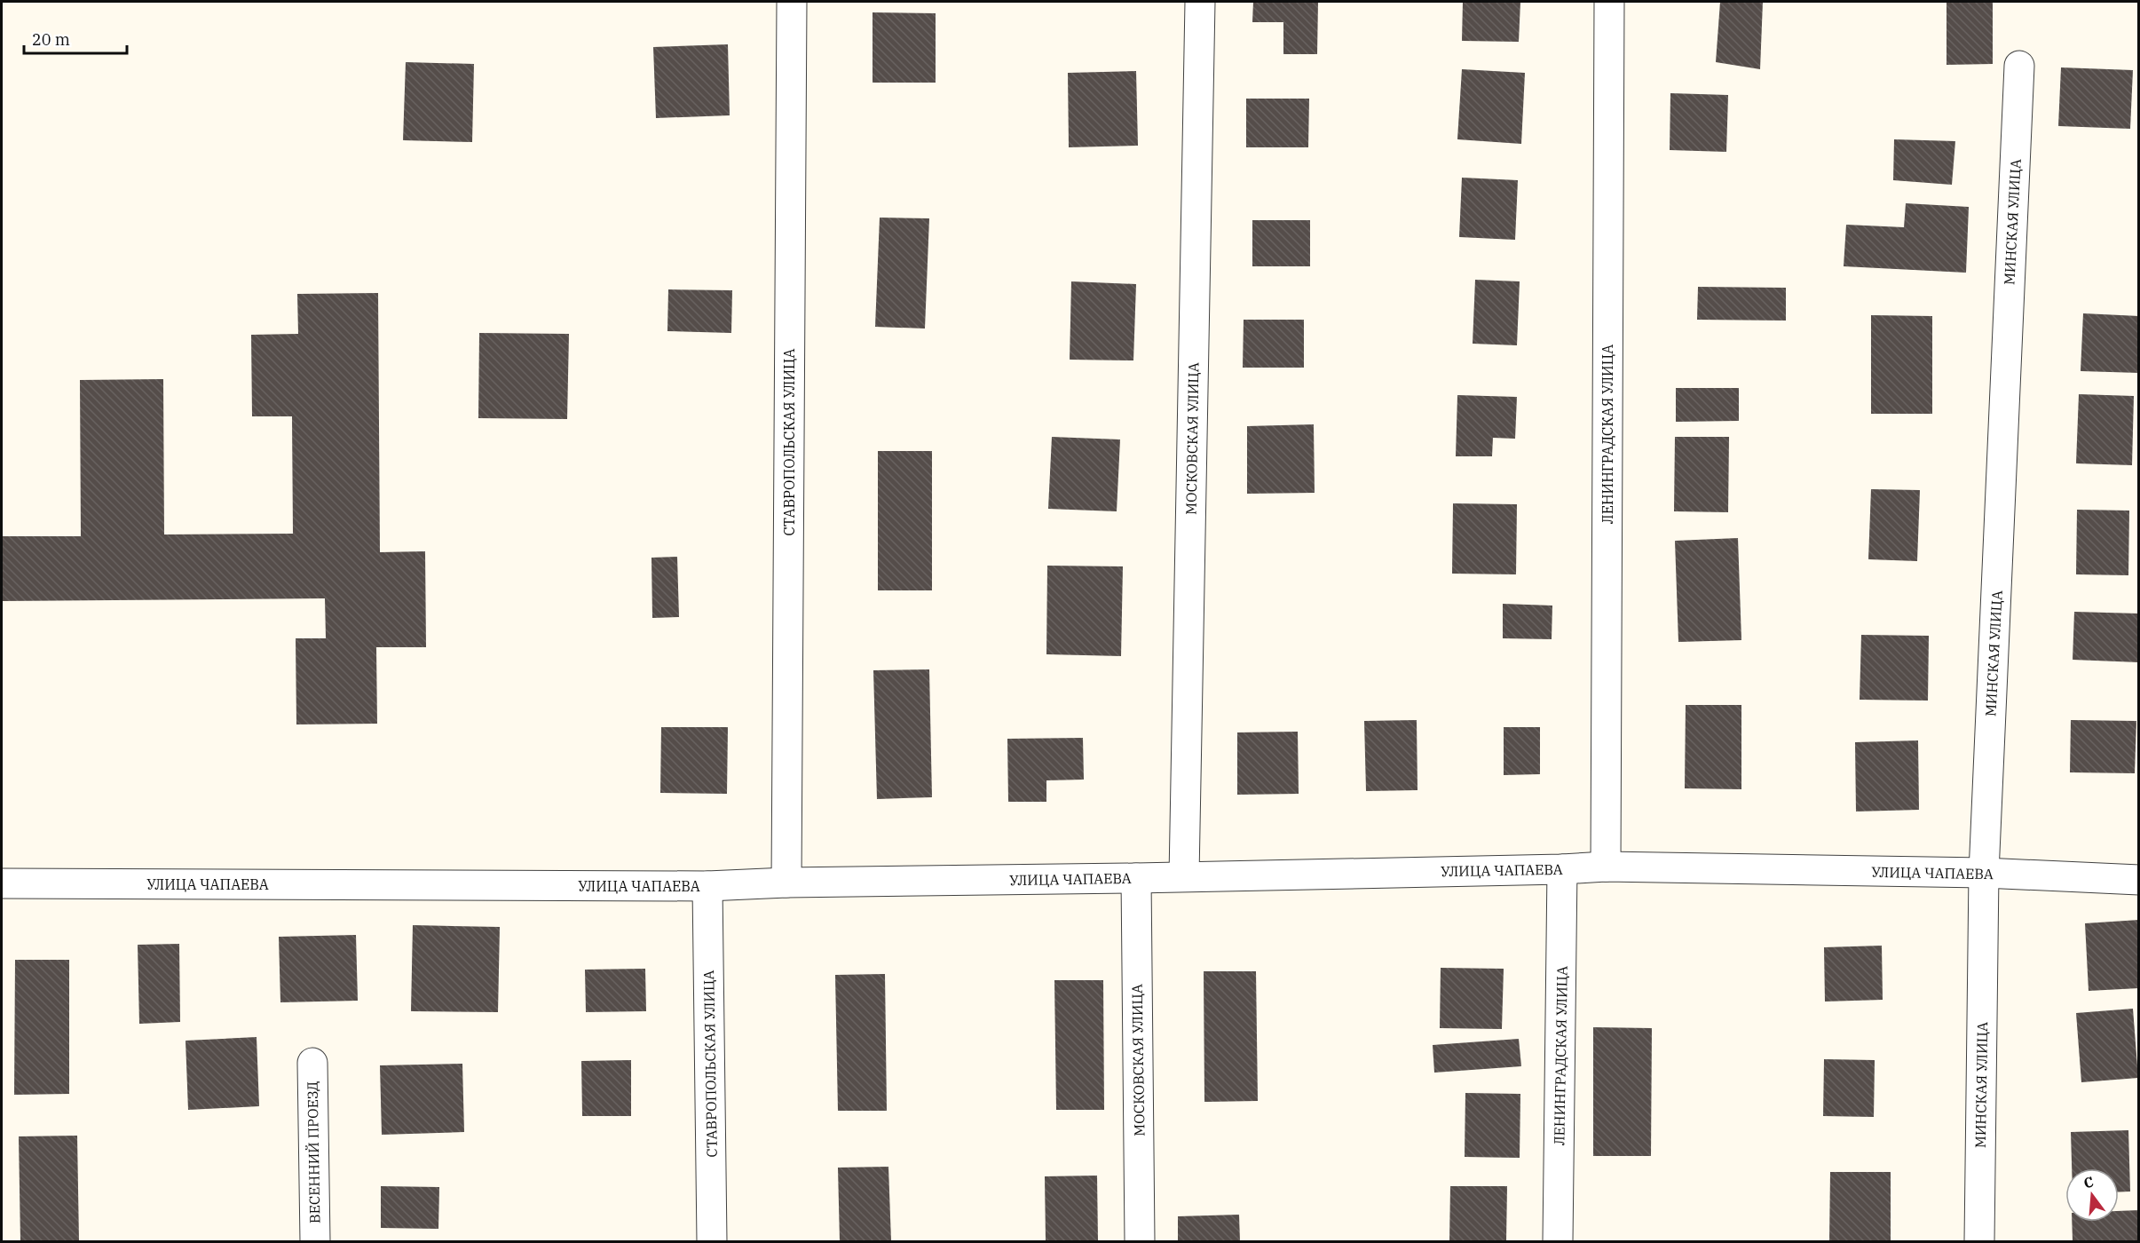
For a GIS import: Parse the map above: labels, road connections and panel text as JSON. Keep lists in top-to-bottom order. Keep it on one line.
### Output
{"streets":{"street":["МИНСКАЯ УЛИЦА","ЛЕНИНГРАДСКАЯ УЛИЦА","МОСКОВСКАЯ УЛИЦА","СТАВРОПОЛЬСКАЯ УЛИЦА","УЛИЦА ЧАПАЕВА","ВЕСЕННИЙ ПРОЕЗД"]},"crossings":[["МИНСКАЯ УЛИЦА","УЛИЦА ЧАПАЕВА"],["ЛЕНИНГРАДСКАЯ УЛИЦА","УЛИЦА ЧАПАЕВА"],["МОСКОВСКАЯ УЛИЦА","УЛИЦА ЧАПАЕВА"],["СТАВРОПОЛЬСКАЯ УЛИЦА","УЛИЦА ЧАПАЕВА"]],"scale_bar":"20 m","north":"top"}
